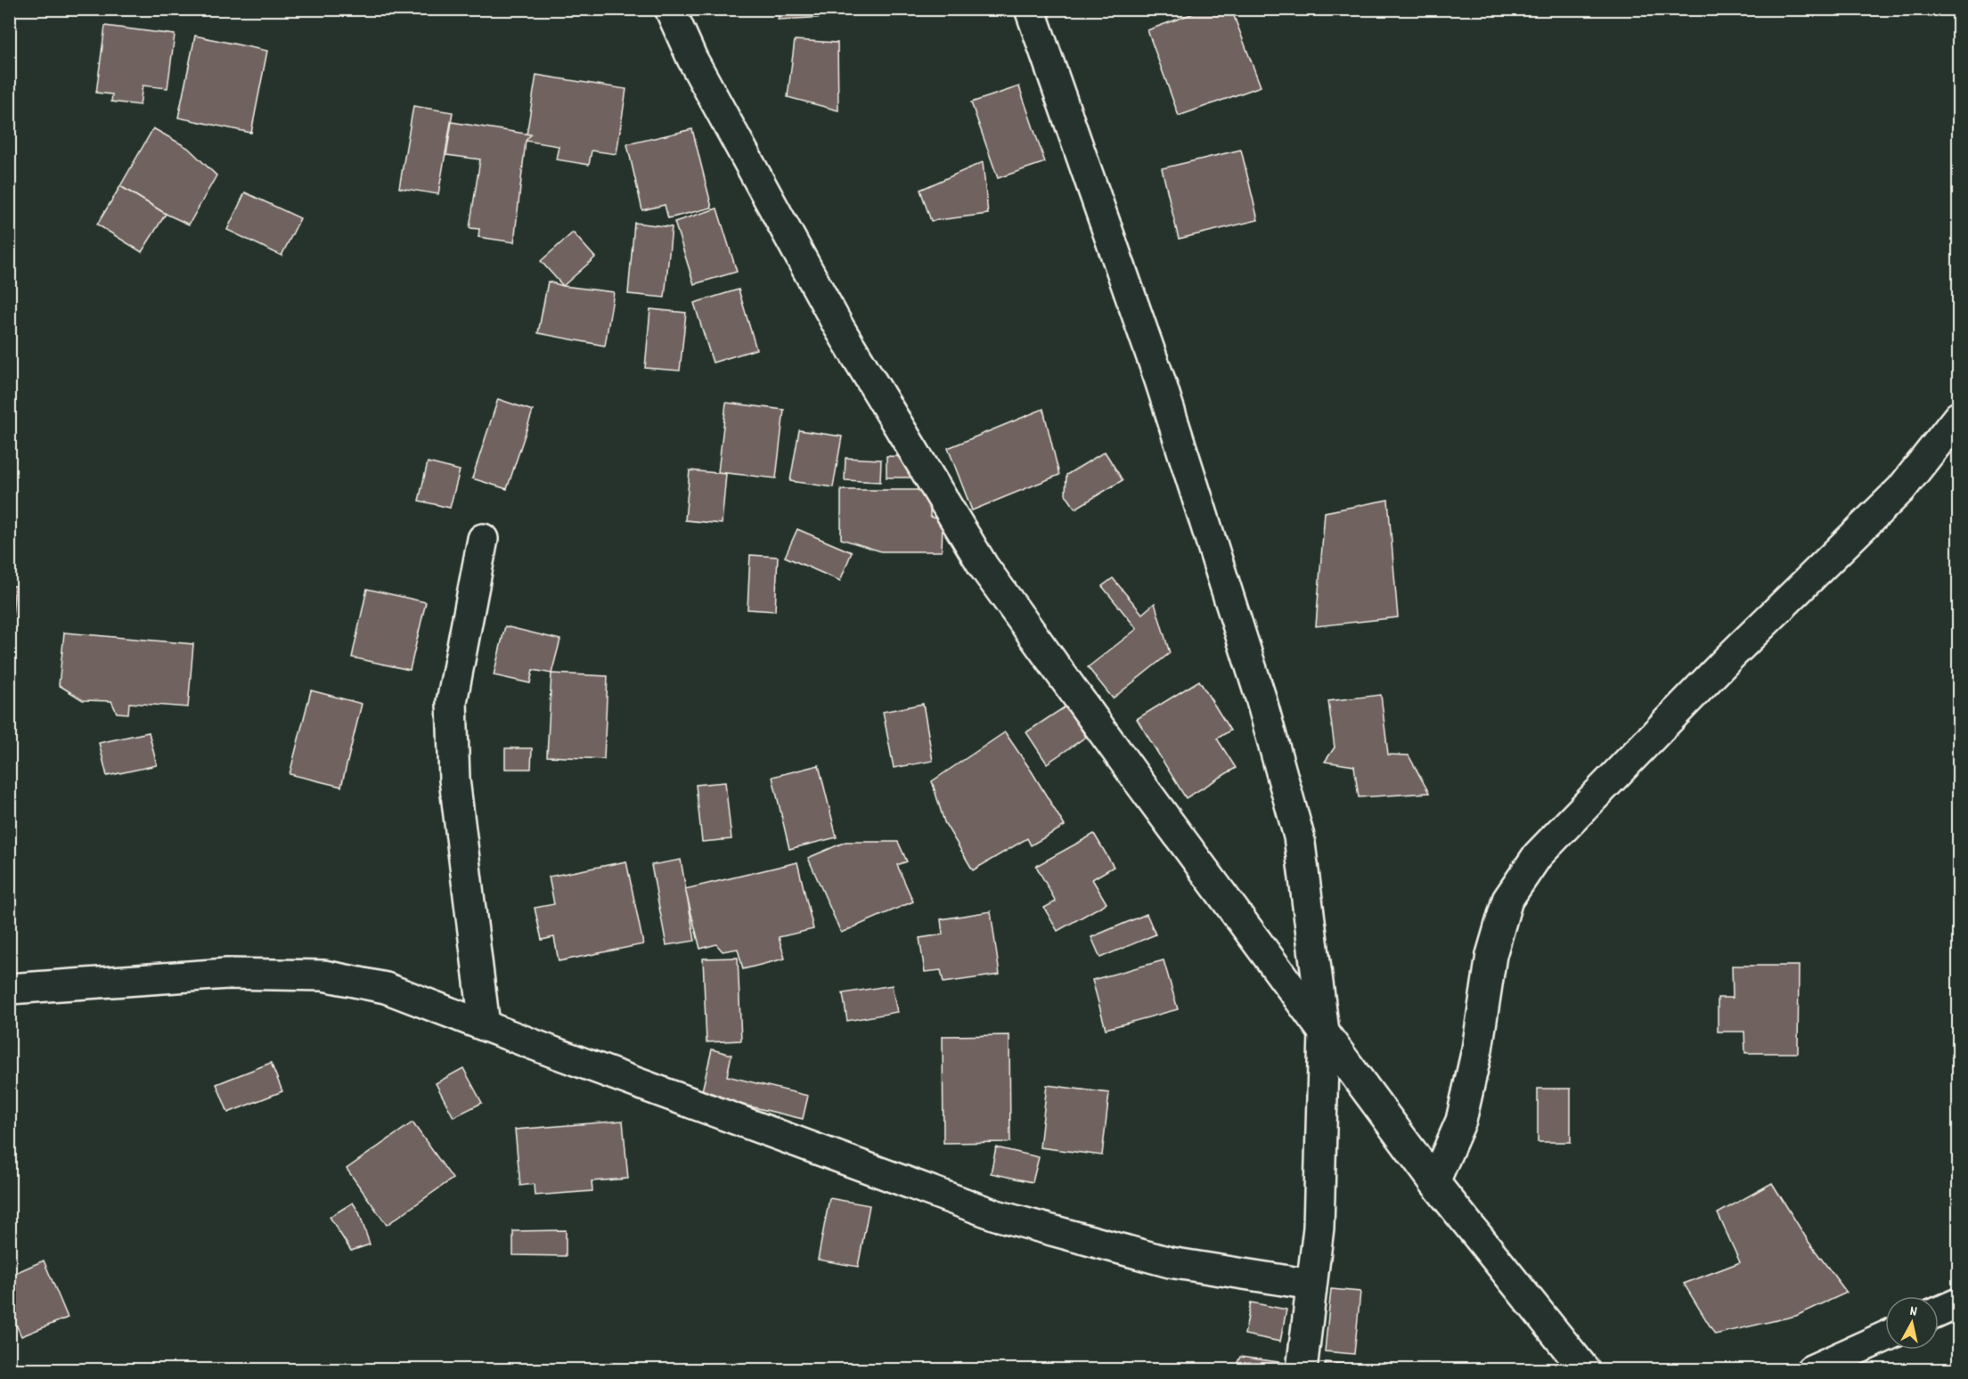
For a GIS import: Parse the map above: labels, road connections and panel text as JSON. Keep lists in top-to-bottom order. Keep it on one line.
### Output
{"north":"top"}
